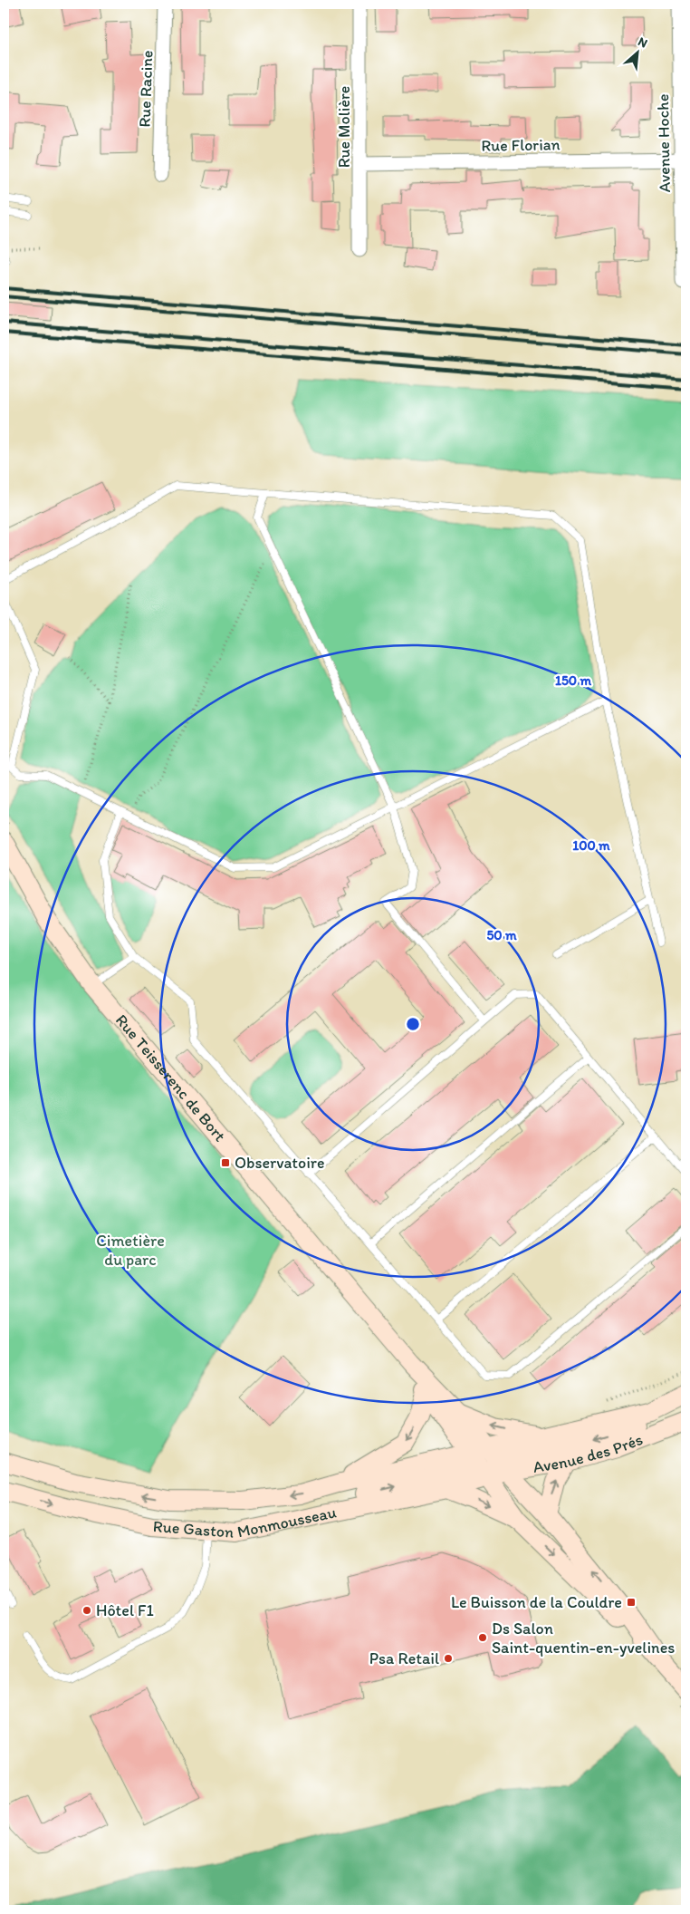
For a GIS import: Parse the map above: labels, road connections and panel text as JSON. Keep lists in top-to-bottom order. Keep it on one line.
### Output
{"streets":{"main road":["Rue Teisserenc de Bort","Avenue des Prés","Rue Gaston Monmousseau"],"street":["Rue Racine","Rue Molière","Avenue Hoche","Rue Florian"]},"crossings":[["Rue Molière","Rue Florian"],["Avenue Hoche","Rue Florian"],["Rue Teisserenc de Bort","Avenue des Prés"],["Rue Teisserenc de Bort","Rue Gaston Monmousseau"],["Avenue des Prés","Rue Gaston Monmousseau"]],"parks":["Cimetière du parc"],"places":{"transit":["Observatoire","Le Buisson de la Couldre"],"other":["Hôtel F1","Ds Salon Saint-quentin-en-yvelines","Psa Retail"]},"north":"top right","rings":["150 m","100 m","50 m"]}
